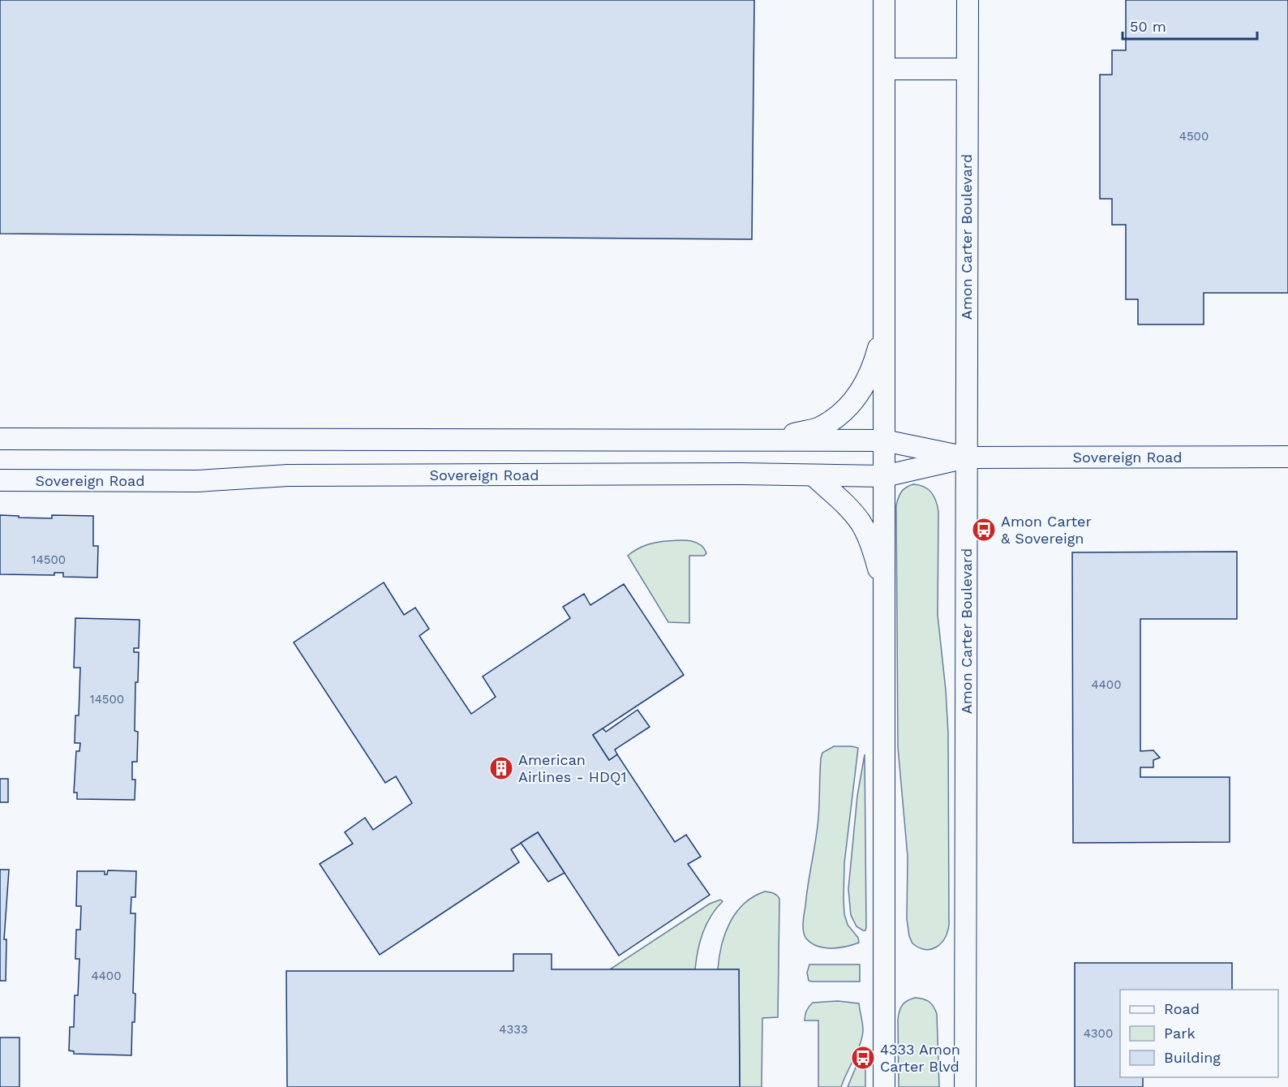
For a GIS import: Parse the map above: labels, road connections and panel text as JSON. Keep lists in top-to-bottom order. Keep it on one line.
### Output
{"streets":{"street":["Amon Carter Boulevard","Sovereign Road"]},"crossings":[["Amon Carter Boulevard","Sovereign Road"]],"places":{"bus stop":["Amon Carter & Sovereign","4333 Amon Carter Blvd"],"building":["American Airlines - HDQ1"]},"house_numbers":["4500","14500","4400","14500","4400","4333","4300"],"legend":["Road","Park","Building"],"scale_bar":"50 m"}
